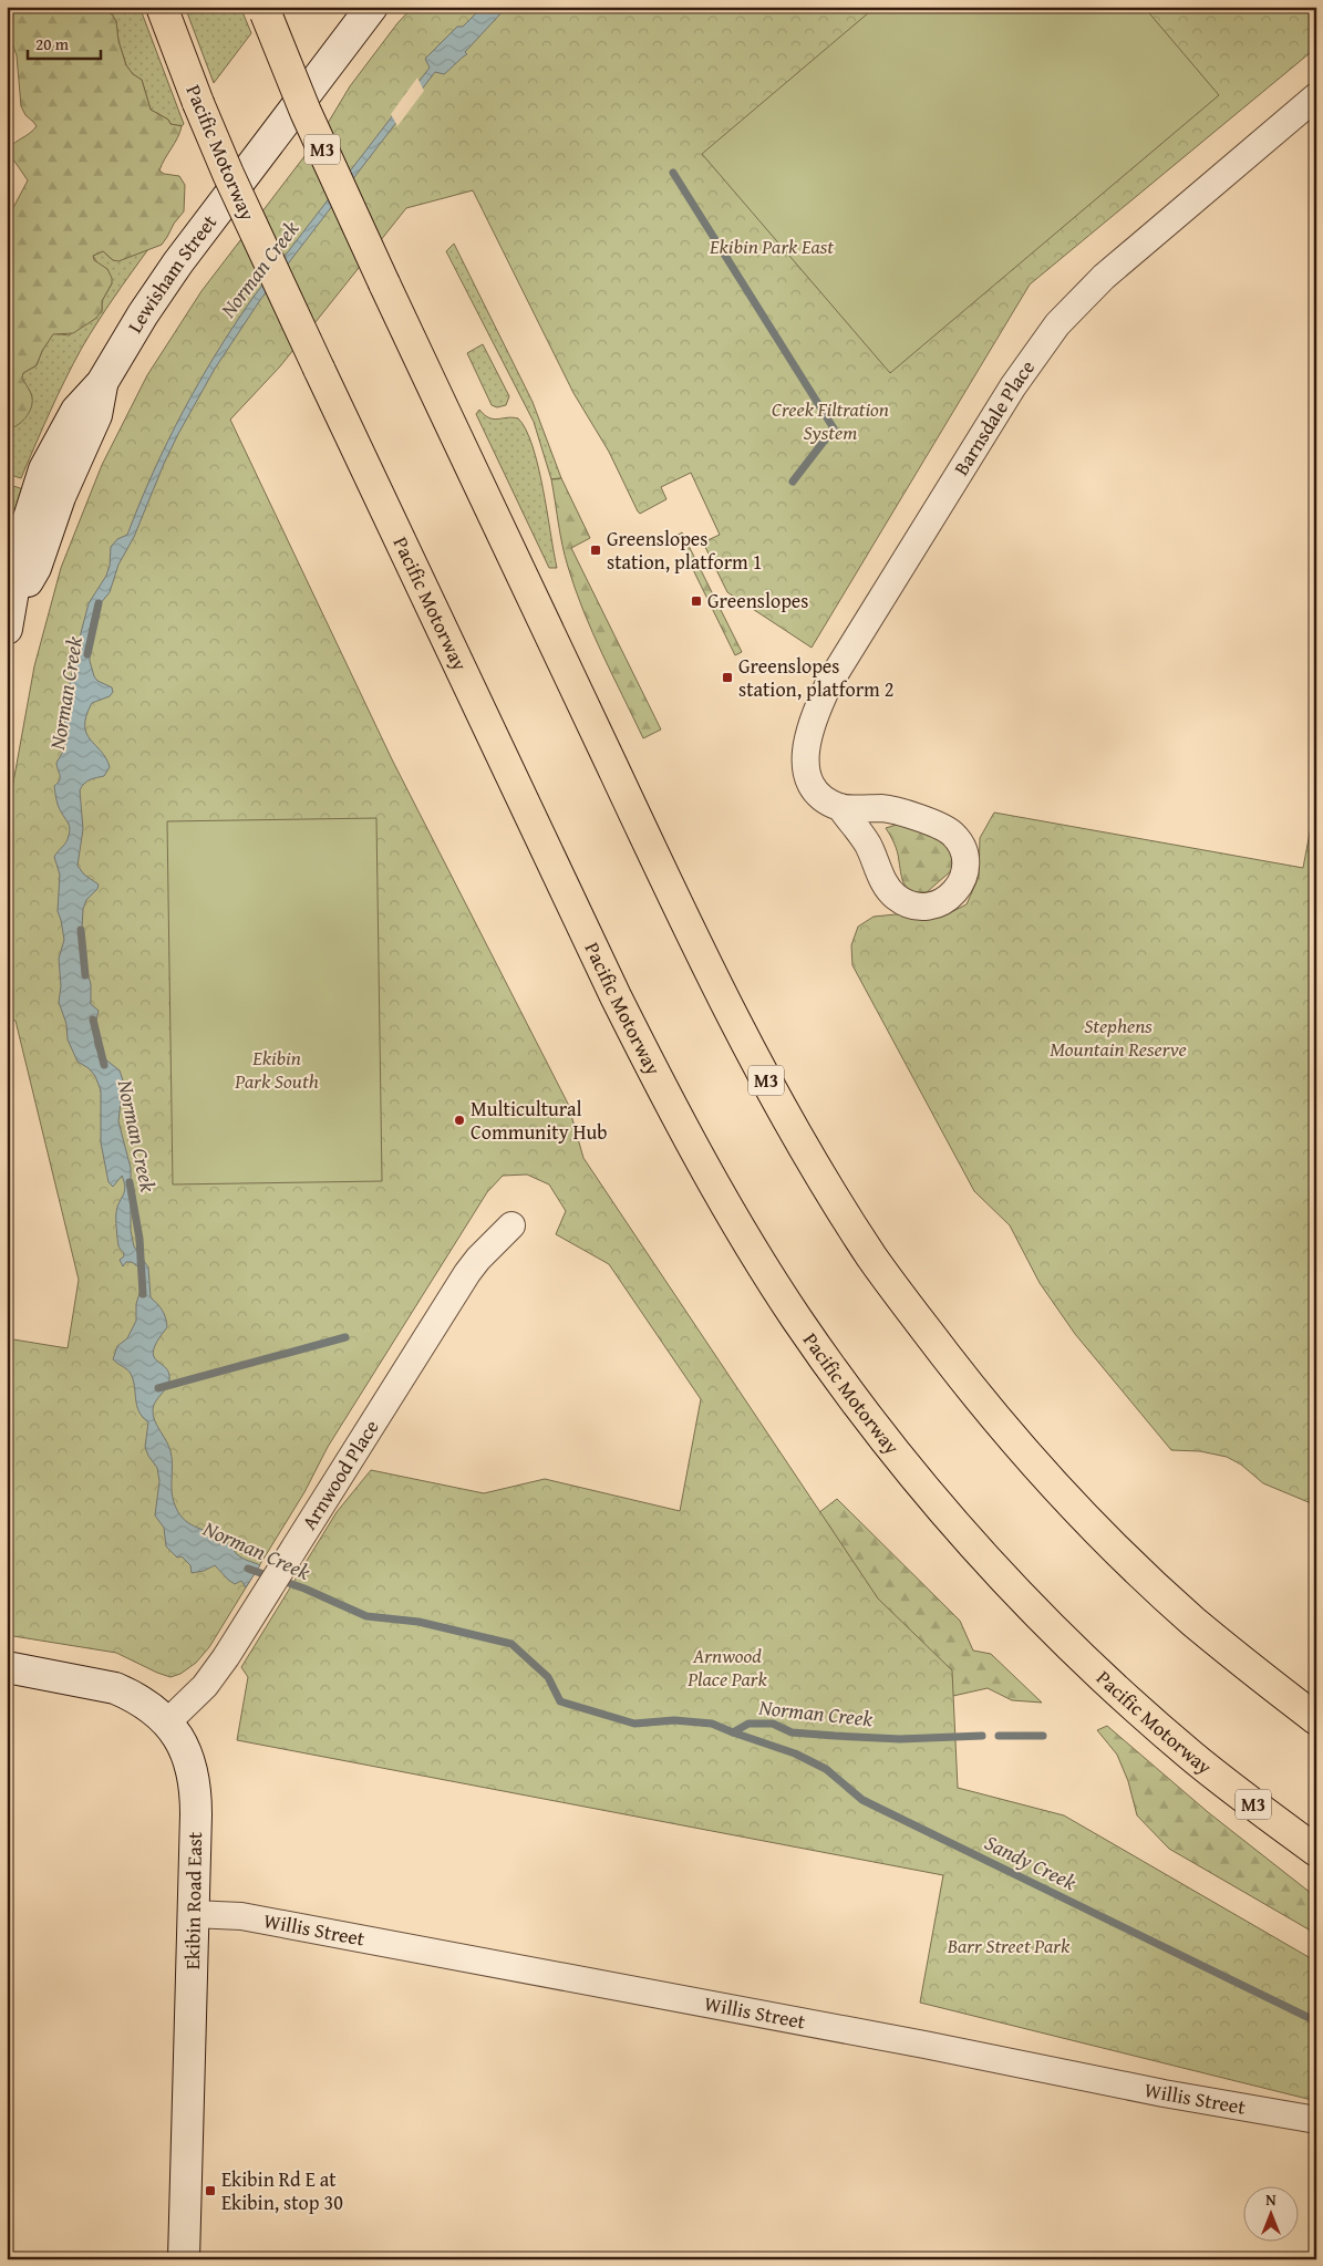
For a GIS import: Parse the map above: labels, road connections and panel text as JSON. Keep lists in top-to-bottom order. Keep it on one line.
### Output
{"streets":{"highway":["M3","Pacific Motorway"],"main road":["Lewisham Street","Ekibin Road East"],"street":["Barnsdale Place","Arnwood Place","Willis Street"]},"crossings":[["Arnwood Place","Ekibin Road East"],["Ekibin Road East","Willis Street"]],"water":["Norman Creek","Sandy Creek"],"parks":["Ekibin Park East","Creek Filtration System","Stephens Mountain Reserve","Ekibin Park South","Arnwood Place Park","Barr Street Park"],"places":{"transit":["Greenslopes station, platform 1","Greenslopes","Greenslopes station, platform 2","Ekibin Rd E at Ekibin, stop 30"],"other":["Multicultural Community Hub"]},"scale_bar":"20 m","north":"top"}
